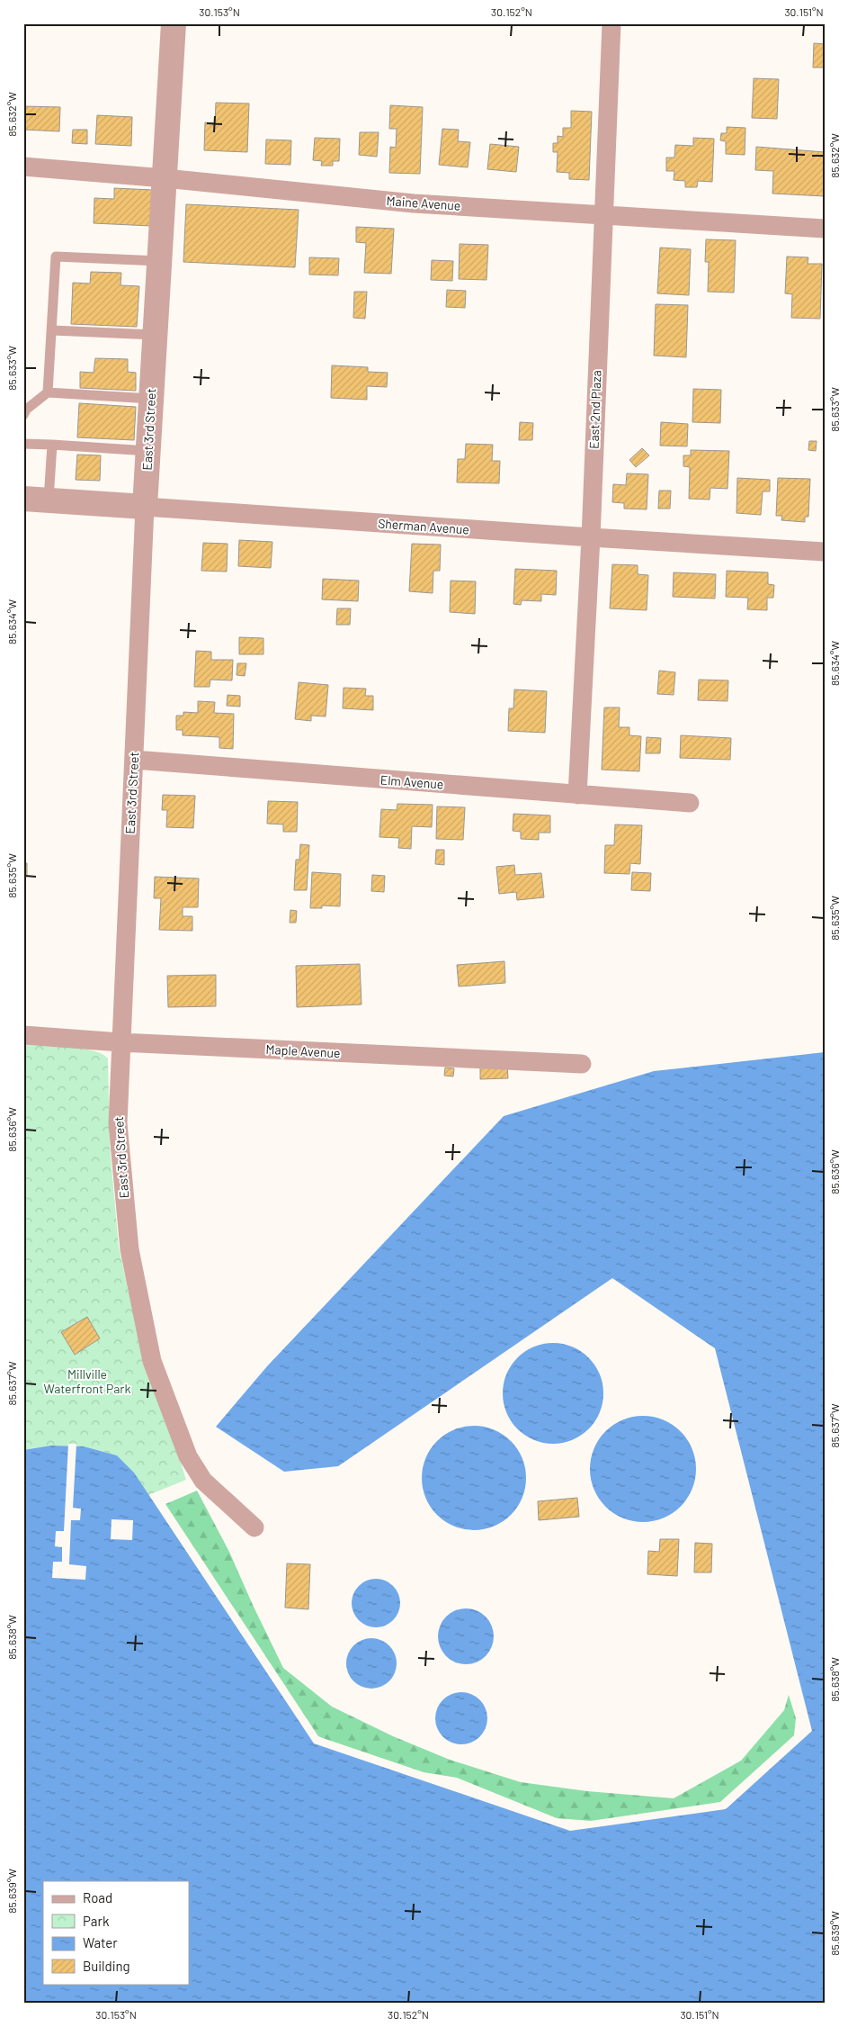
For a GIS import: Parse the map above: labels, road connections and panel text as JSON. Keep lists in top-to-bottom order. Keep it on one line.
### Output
{"streets":{"street":["Maine Avenue","East 2nd Plaza","East 3rd Street","Sherman Avenue","Elm Avenue","Maple Avenue"]},"crossings":[["Maine Avenue","East 2nd Plaza"],["Maine Avenue","East 3rd Street"],["East 2nd Plaza","Sherman Avenue"],["East 2nd Plaza","Elm Avenue"],["East 3rd Street","Sherman Avenue"],["East 3rd Street","Elm Avenue"],["East 3rd Street","Maple Avenue"]],"parks":["Millville Waterfront Park"],"legend":["Road","Park","Water","Building"],"coordinates":["30.153°N","30.152°N","30.151°N","85.632°W","85.633°W","85.634°W","85.635°W","85.636°W","85.637°W","85.638°W","85.639°W"]}
